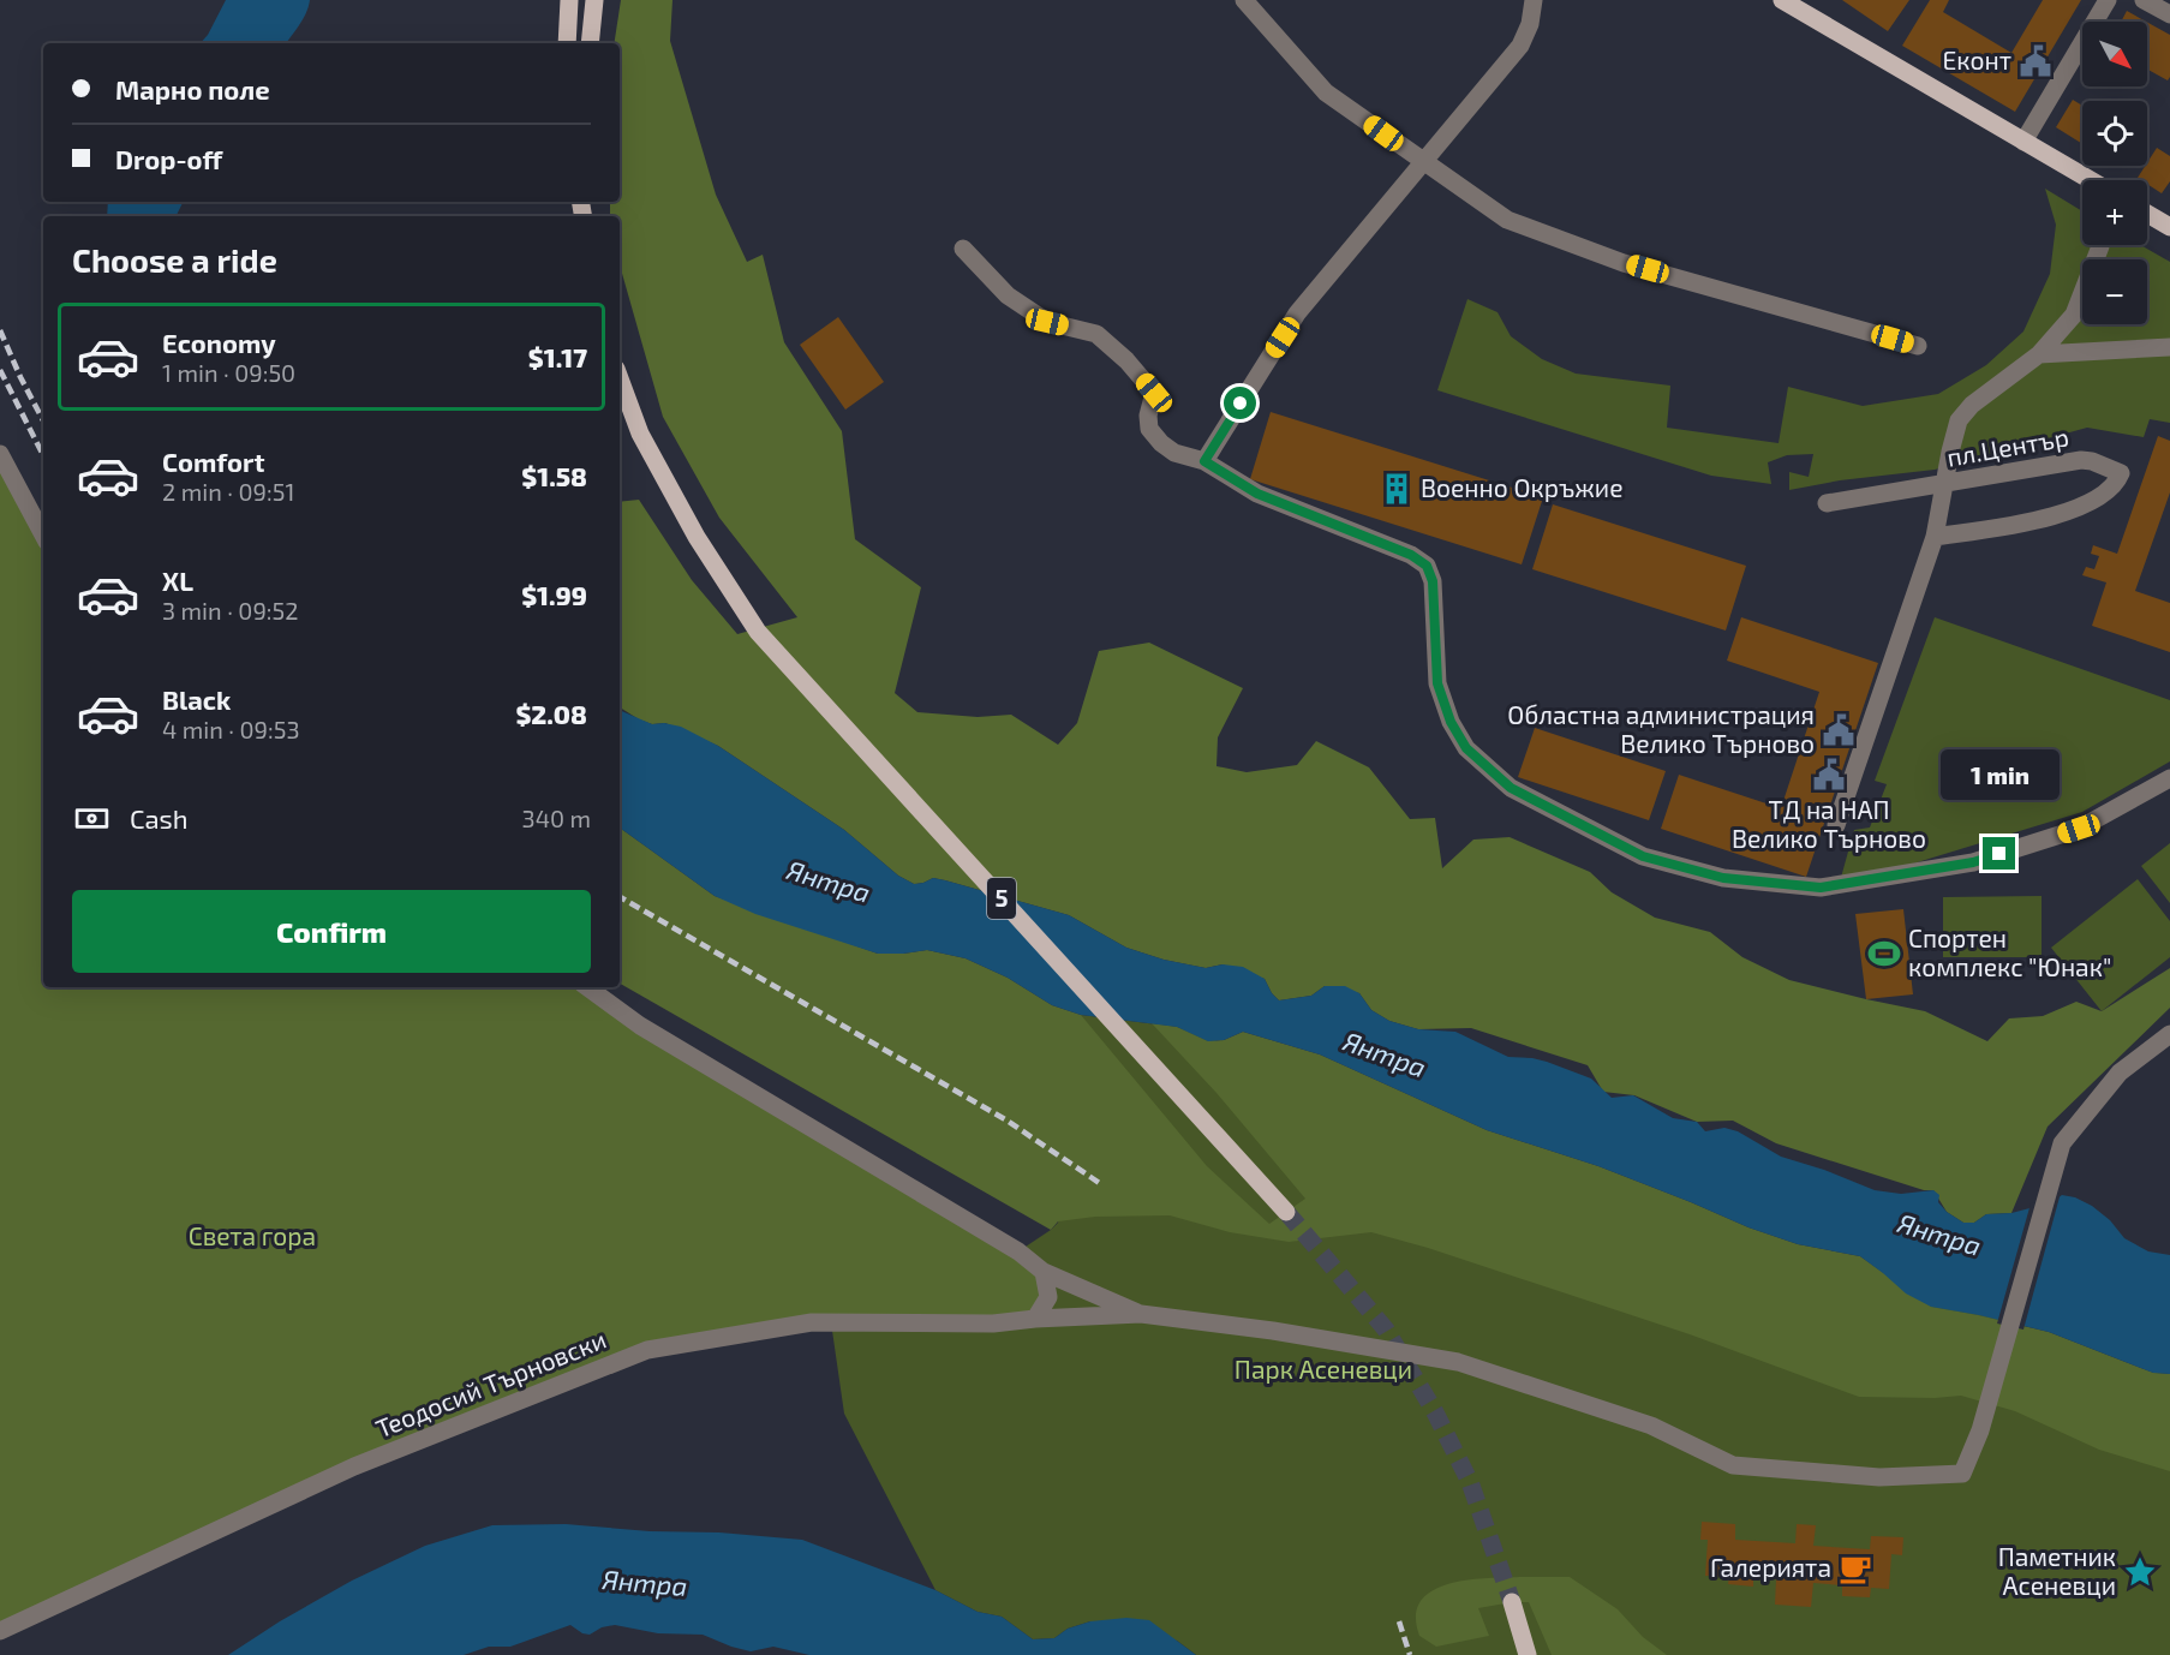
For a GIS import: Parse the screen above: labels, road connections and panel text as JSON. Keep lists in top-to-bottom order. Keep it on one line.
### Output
{"streets":{"main road":["5"],"street":["пл.Център","Теодосий Търновски"]},"water":["Янтра"],"parks":["Света гора","Парк Асеневци"],"places":{"public building":["Еконт","Областна администрация Велико Търново","ТД на НАП Велико Търново"],"building":["Военно Окръжие"],"sports":["Спортен комплекс \"Юнак\""],"cafe":["Галерията"],"place":["Паметник Асеневци"]},"north":"bottom right","page":{"map_buttons":["+","−"],"banner":["Марно поле","Drop-off"],"heading":"Choose a ride","list":[{"name":"Economy","note":"1 min · 09:50","value":"$1.17"},{"name":"Comfort","note":"2 min · 09:51","value":"$1.58"},{"name":"XL","note":"3 min · 09:52","value":"$1.99"},{"name":"Black","note":"4 min · 09:53","value":"$2.08"}],"bubble":"1 min","pay":["Cash","340 m"],"buttons":"Confirm"}}
